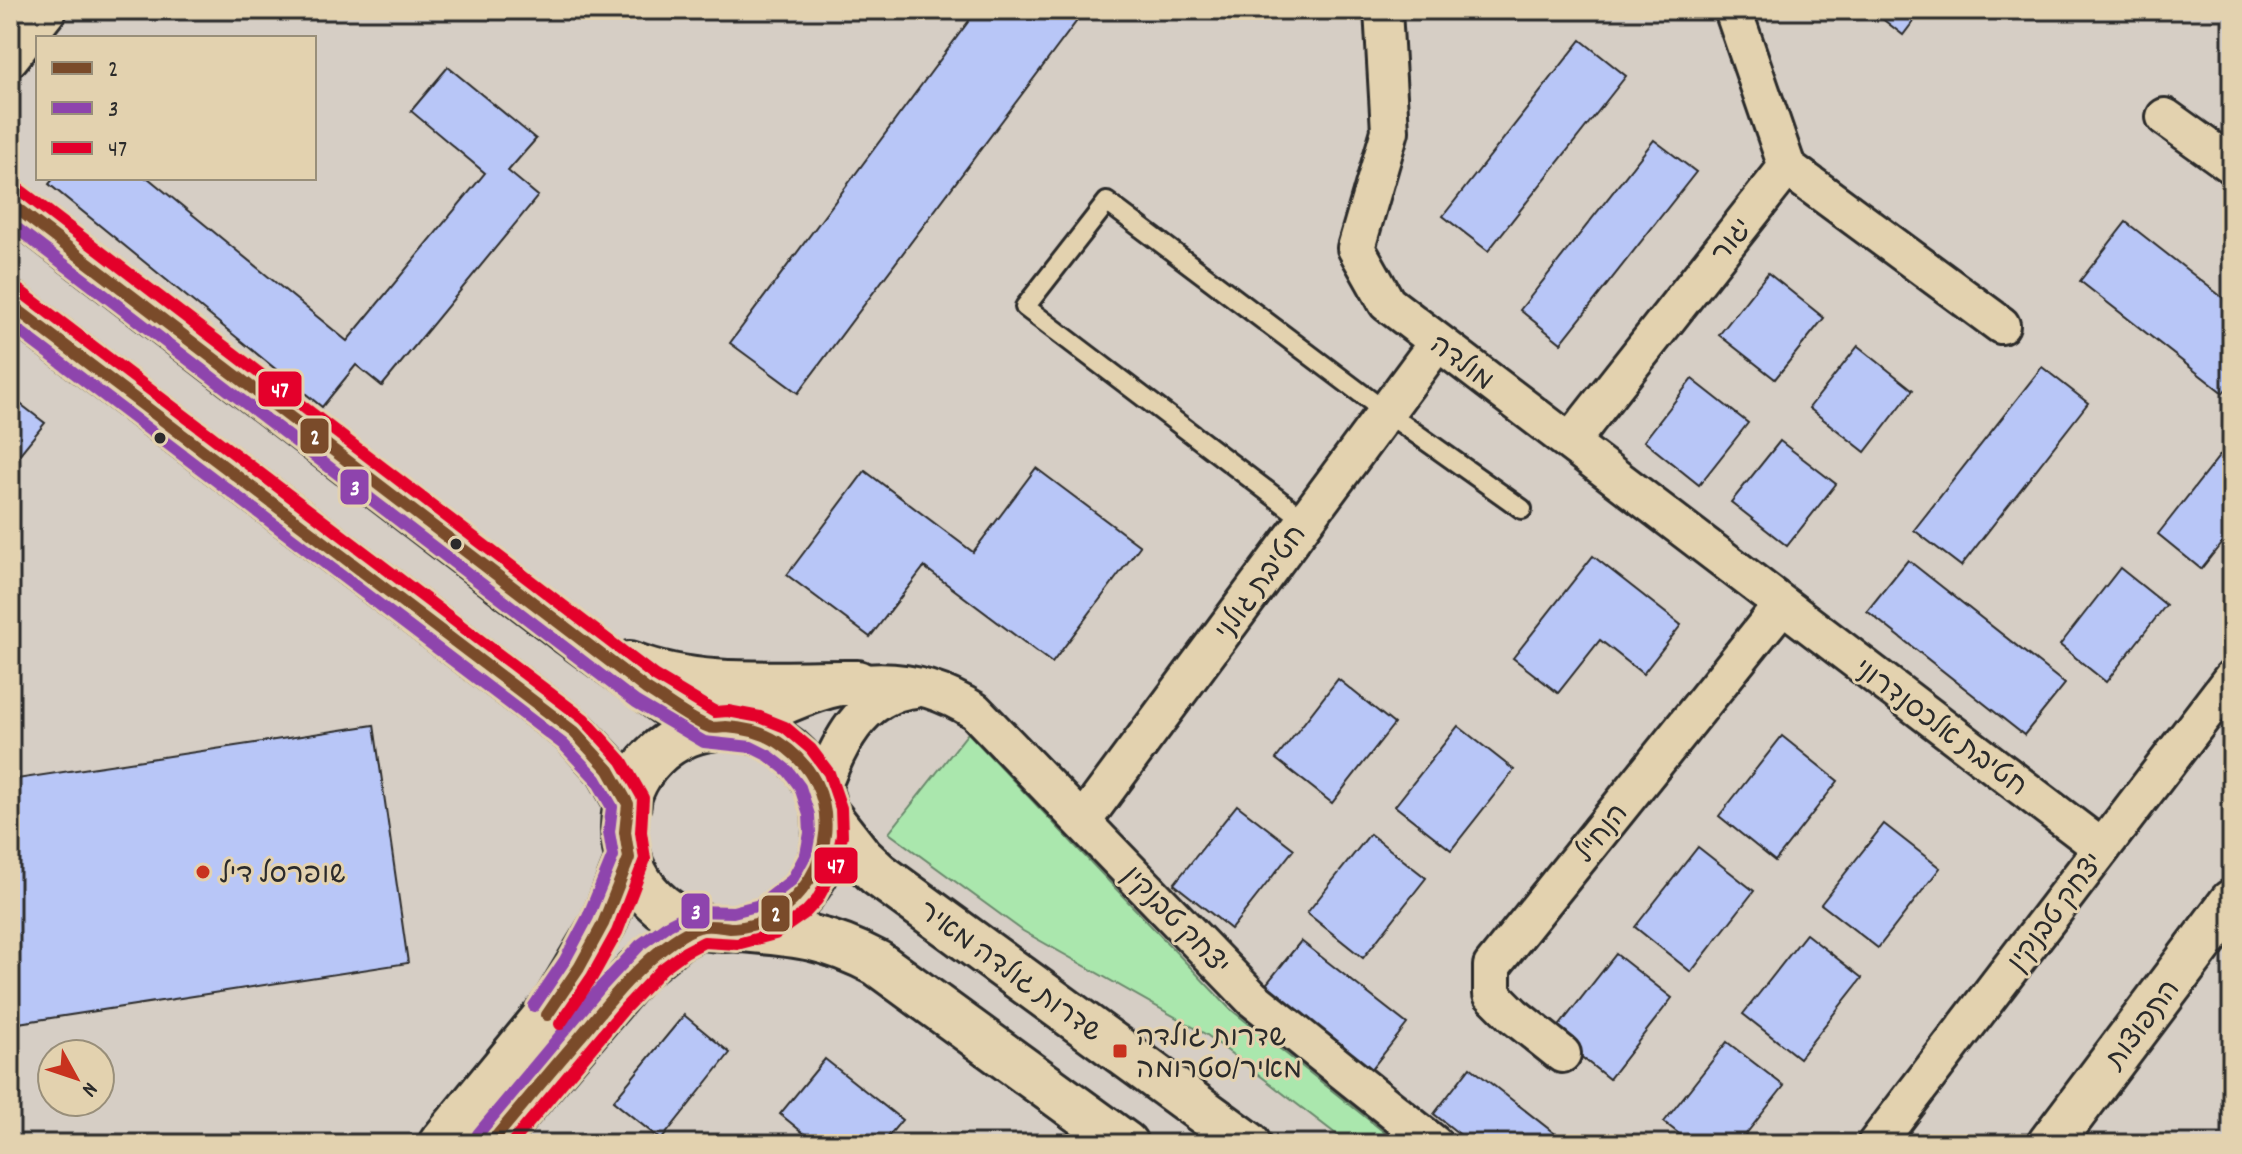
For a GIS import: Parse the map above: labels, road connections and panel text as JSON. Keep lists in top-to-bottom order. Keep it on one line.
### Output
{"streets":{"main road":["שדרות גולדה מאיר","התפוצות"],"street":["יגור","מולדה","חטיבת גולני","חטיבת אלכסנדרוני","הנח\"ל","יצחק טבנקין"]},"crossings":[["יגור","מולדה"],["מולדה","חטיבת גולני"],["מולדה","חטיבת אלכסנדרוני"],["מולדה","הנח\"ל"],["חטיבת גולני","יצחק טבנקין"],["חטיבת אלכסנדרוני","הנח\"ל"],["חטיבת אלכסנדרוני","יצחק טבנקין"],["יצחק טבנקין","שדרות גולדה מאיר"]],"places":{"other":["שופרסל דיל"],"transit":["שדרות גולדה מאיר/סטרומה"]},"lines":["transit line 47","transit line 2","transit line 3"],"legend":["2","3","47"],"north":"bottom right"}
